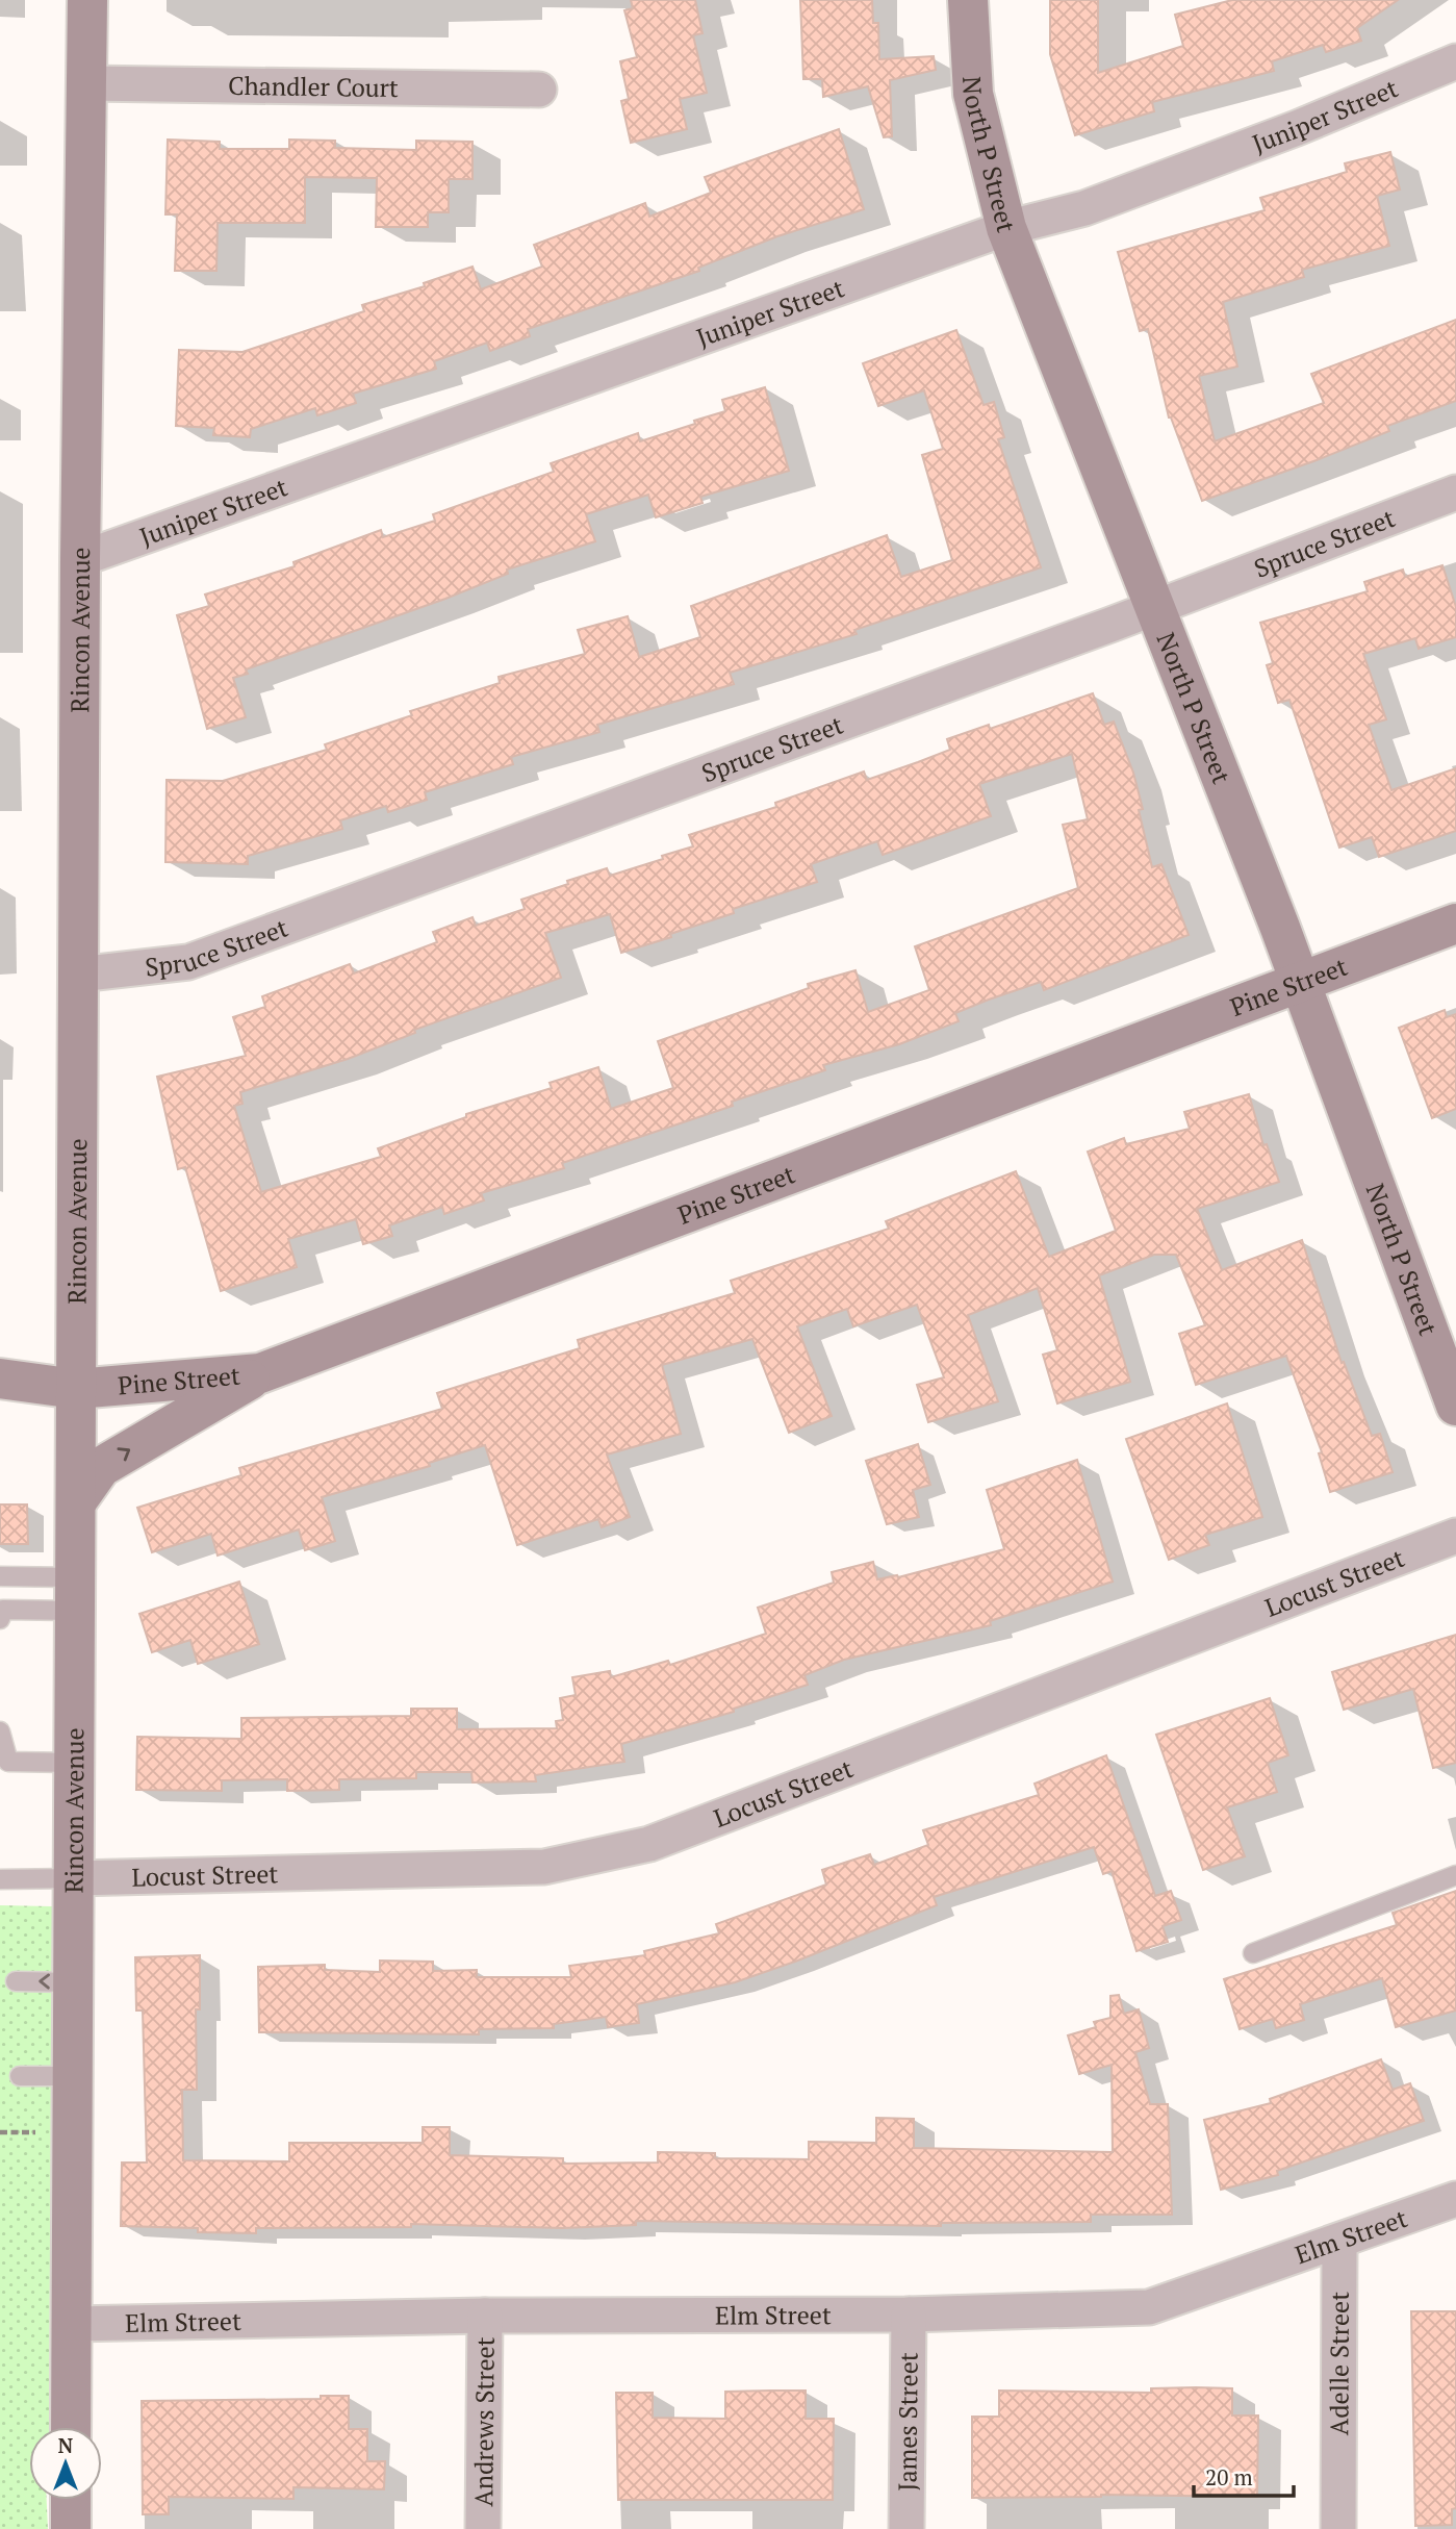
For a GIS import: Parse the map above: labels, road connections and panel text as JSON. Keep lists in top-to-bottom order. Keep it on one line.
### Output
{"streets":{"street":["Chandler Court","Juniper Street","North P Street","Spruce Street","Rincon Avenue","Pine Street","Locust Street","Elm Street","Adelle Street","James Street","Andrews Street"]},"crossings":[["Chandler Court","Rincon Avenue"],["Juniper Street","North P Street"],["Juniper Street","Rincon Avenue"],["North P Street","Spruce Street"],["North P Street","Pine Street"],["Spruce Street","Rincon Avenue"],["Rincon Avenue","Pine Street"],["Rincon Avenue","Locust Street"],["Rincon Avenue","Elm Street"],["Elm Street","Adelle Street"],["Elm Street","James Street"],["Elm Street","Andrews Street"]],"scale_bar":"20 m","north":"top"}
